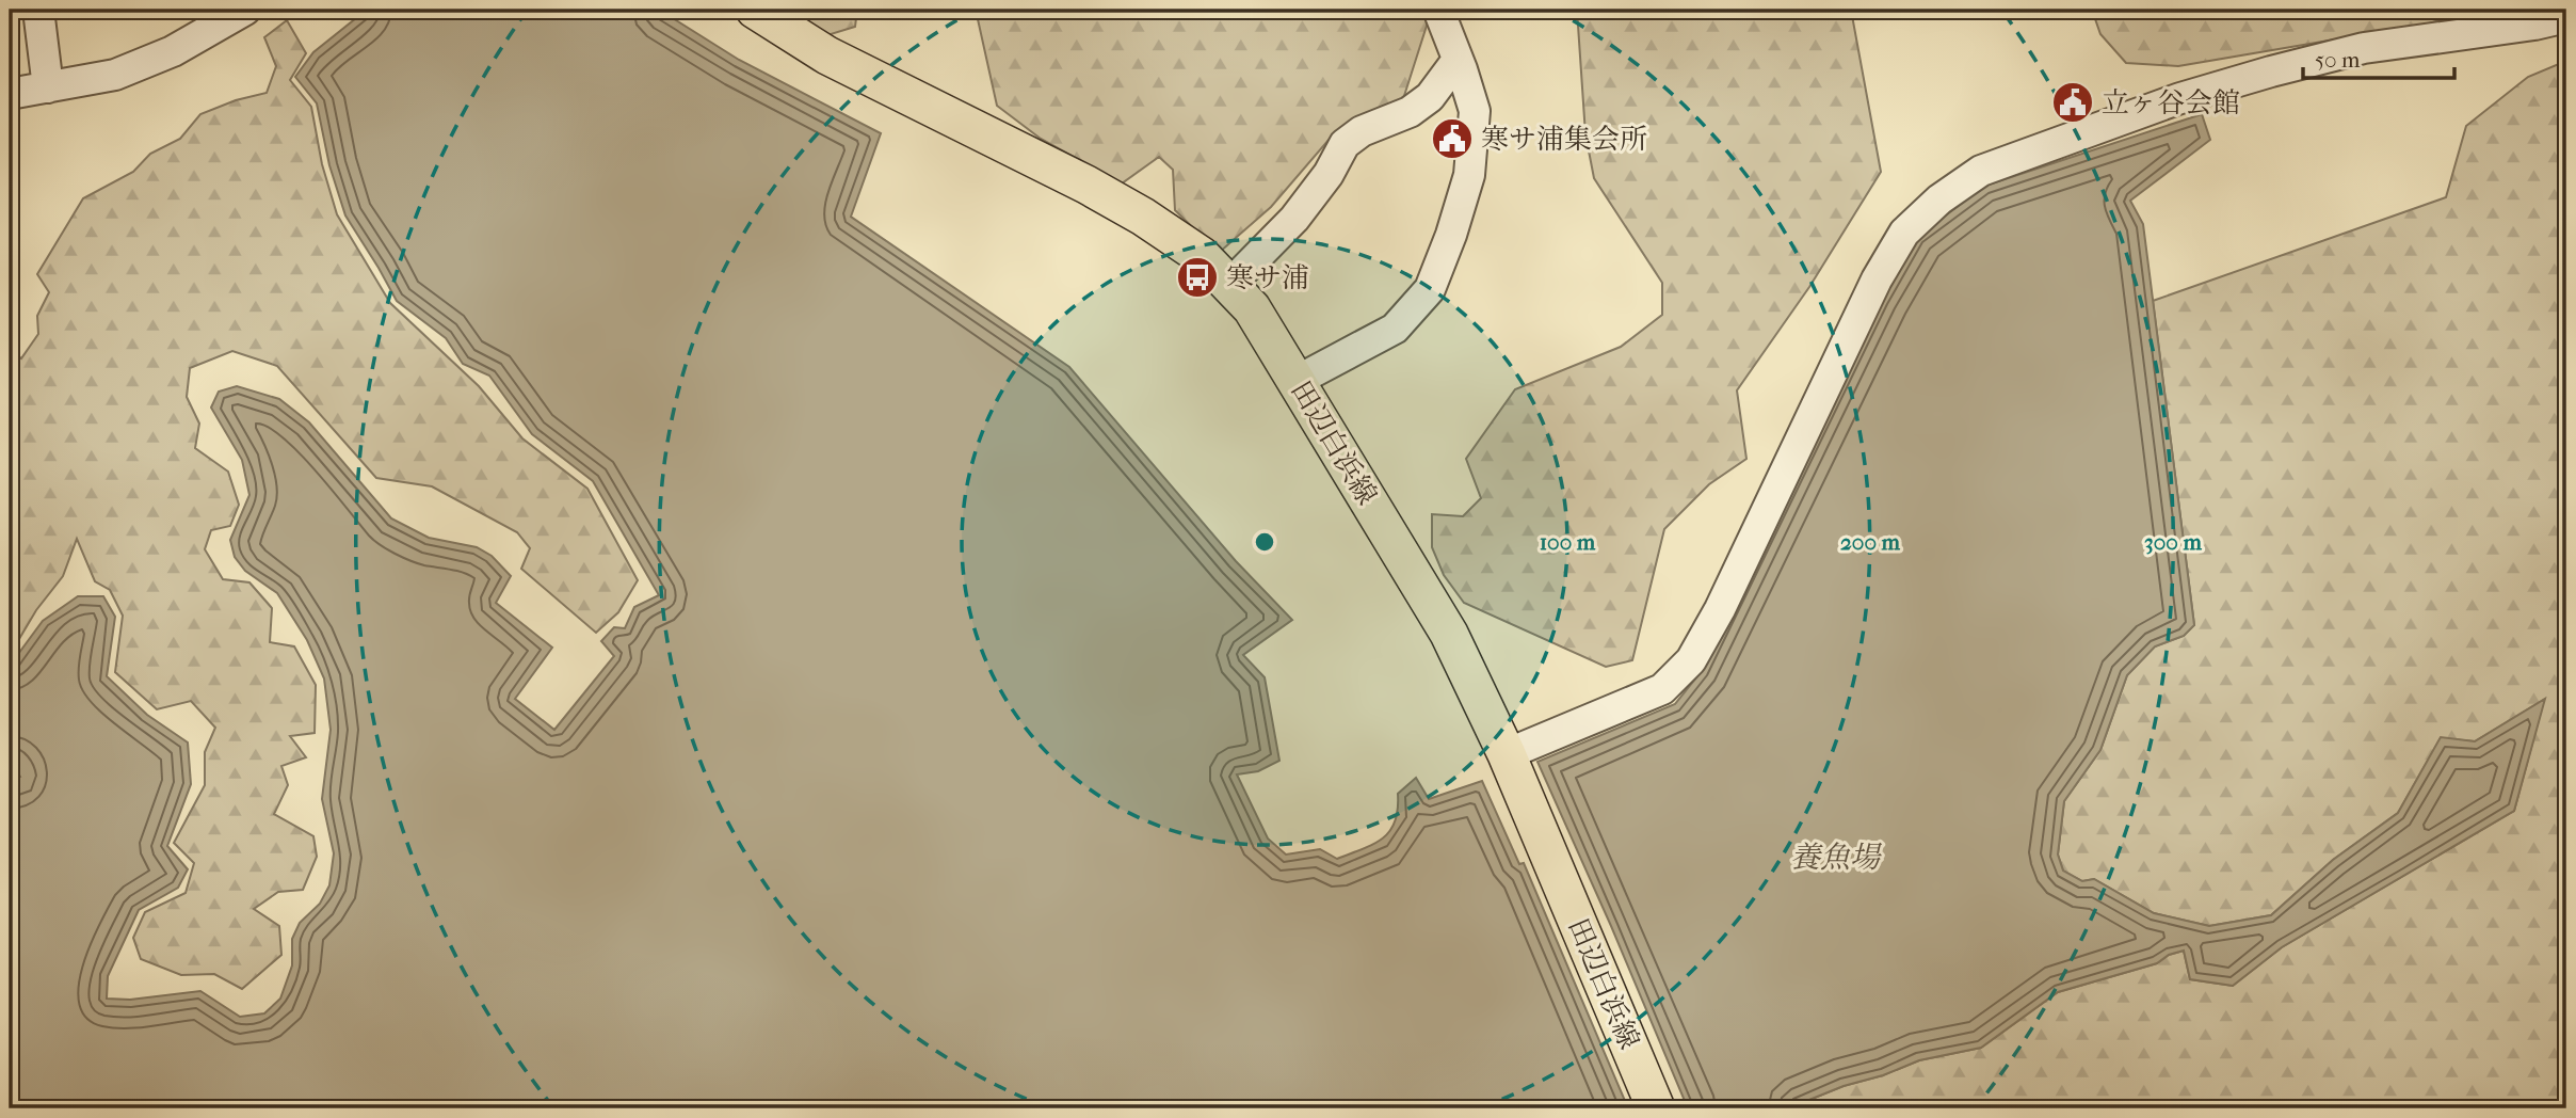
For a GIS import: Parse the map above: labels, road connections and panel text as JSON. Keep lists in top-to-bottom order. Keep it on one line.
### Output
{"streets":{"main road":["田辺白浜線"]},"water":["養魚場"],"places":{"public building":["立ヶ谷会館","寒サ浦集会所"],"bus stop":["寒サ浦"]},"scale_bar":"50 m","rings":["100 m","200 m","300 m"]}
